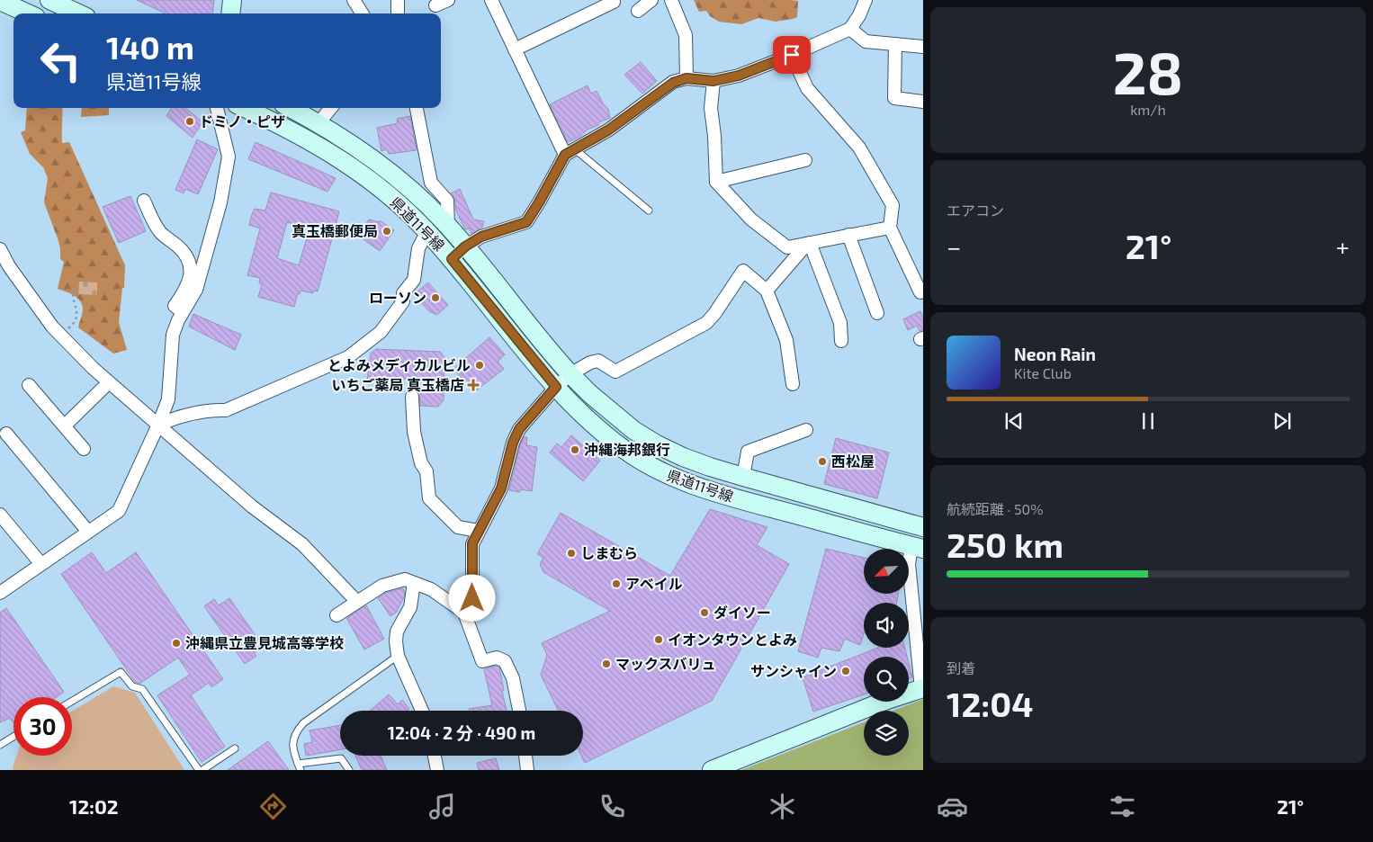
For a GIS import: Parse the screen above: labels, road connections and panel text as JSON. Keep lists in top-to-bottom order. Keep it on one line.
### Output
{"streets":{"main road":["県道11号線"]},"places":{"other":["ドミノ・ピザ","真玉橋郵便局","ローソン","とよみメディカルビル","沖縄海邦銀行","西松屋","しまむら","アベイル","ダイソー","イオンタウンとよみ","沖縄県立豊見城高等学校","マックスバリュ","サンシャイン"],"health":["いちご薬局 真玉橋店"]},"north":"bottom left","page":{"tile":[["28","km/h"],"エアコン",["航続距離 · 50%","250 km"],["到着","12:04"]],"turn":["140 m","県道11号線"],"heat":["−","21°","+"],"song":["Neon Rain","Kite Club"],"limit":"30","trip":"12:04 · 2 分 · 490 m","tabs":["12:02","21°"]}}
